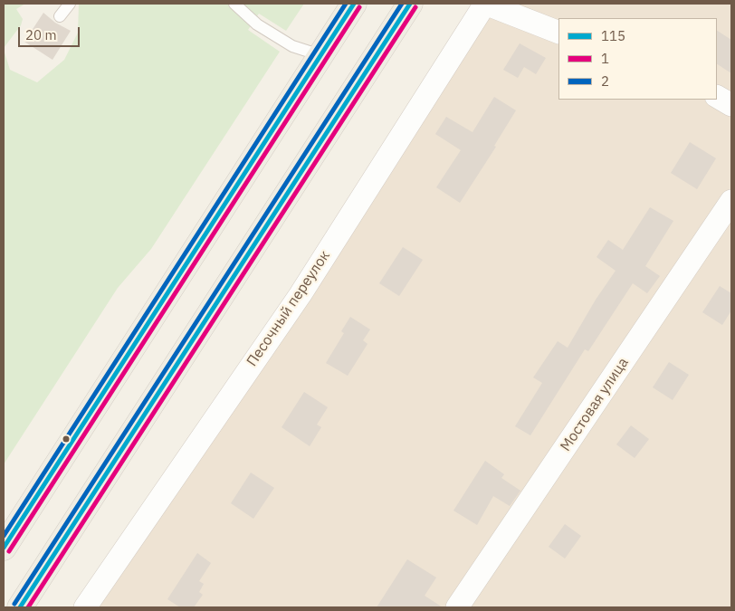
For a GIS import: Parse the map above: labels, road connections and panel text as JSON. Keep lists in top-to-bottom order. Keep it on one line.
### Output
{"streets":{"street":["Песочный переулок","Мостовая улица"]},"lines":["transit line 115","transit line 2","transit line 1"],"legend":["115","1","2"],"scale_bar":"20 m"}
